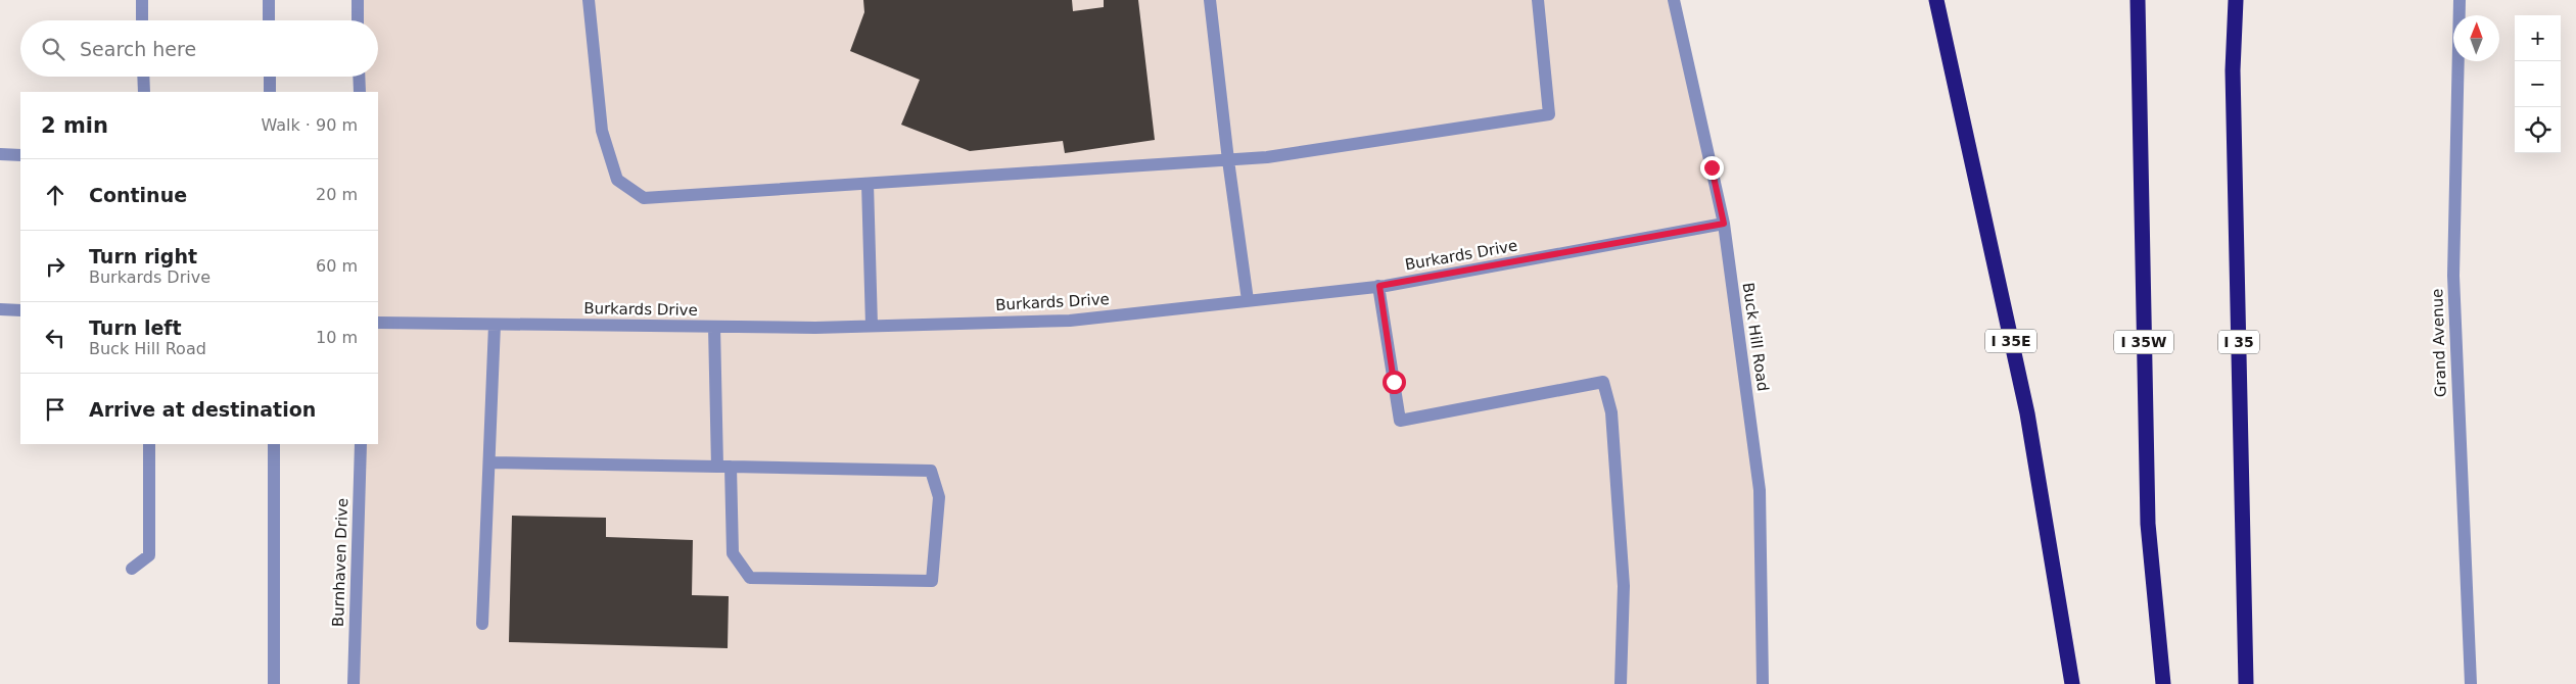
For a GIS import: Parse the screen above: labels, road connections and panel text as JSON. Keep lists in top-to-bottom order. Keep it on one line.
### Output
{"streets":{"highway":["I 35E","I 35W","I 35"],"street":["Burkards Drive","Buck Hill Road","Grand Avenue","Burnhaven Drive"]},"crossings":[["Burkards Drive","Buck Hill Road"]],"north":"top","page":{"map_buttons":["+","−"],"search":"Search here","heading":["2 min","Walk · 90 m"],"list":[["Continue","20 m"],["Turn right","Burkards Drive","60 m"],["Turn left","Buck Hill Road","10 m"],"Arrive at destination"]}}
